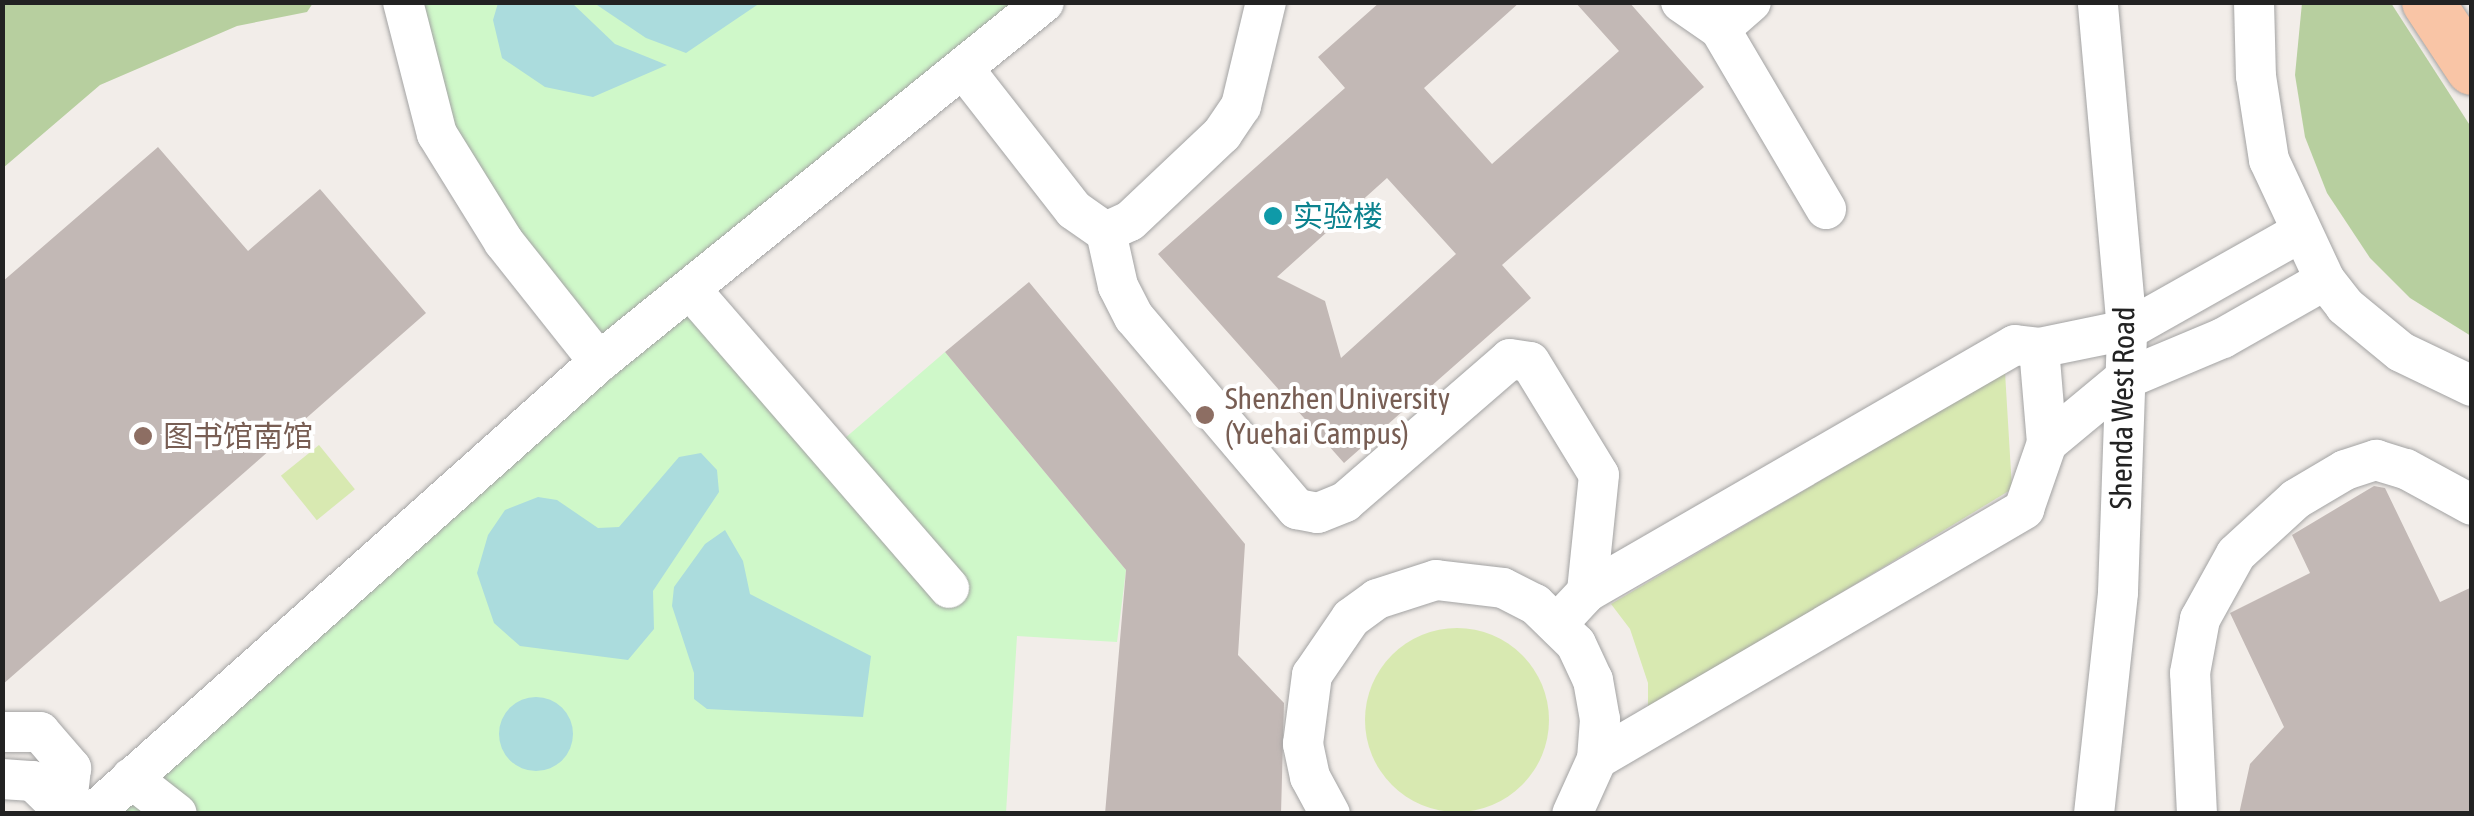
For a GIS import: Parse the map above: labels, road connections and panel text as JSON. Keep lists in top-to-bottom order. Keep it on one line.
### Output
{"streets":{"street":["Shenda West Road"]},"places":["实验楼","Shenzhen University (Yuehai Campus)","图书馆南馆"]}
